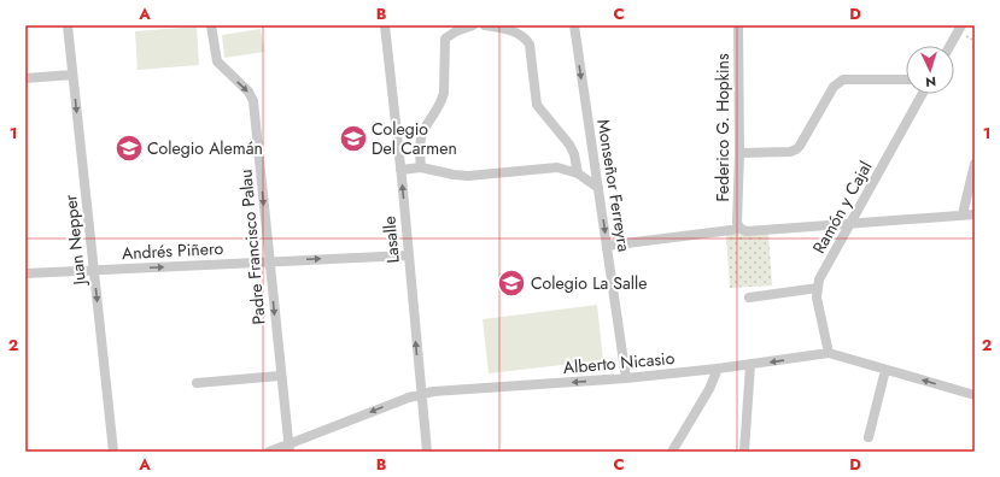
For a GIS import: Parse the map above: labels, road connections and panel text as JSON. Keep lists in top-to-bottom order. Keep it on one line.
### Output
{"streets":{"street":["Federico G. Hopkins","Monseñor Ferreyra","Ramón y Cajal","Juan Nepper","Lasalle","Padre Francisco Palau","Andrés Piñero","Alberto Nicasio"]},"crossings":[["Monseñor Ferreyra","Alberto Nicasio"],["Ramón y Cajal","Alberto Nicasio"],["Juan Nepper","Andrés Piñero"],["Lasalle","Andrés Piñero"],["Lasalle","Alberto Nicasio"],["Padre Francisco Palau","Andrés Piñero"],["Padre Francisco Palau","Alberto Nicasio"]],"one_way":["Monseñor Ferreyra","Juan Nepper","Lasalle","Padre Francisco Palau","Andrés Piñero","Alberto Nicasio"],"places":{"school or university":["Colegio Del Carmen","Colegio Alemán","Colegio La Salle"]},"north":"bottom","grid":{"columns":["A","B","C","D"],"rows":["1","2"]}}
